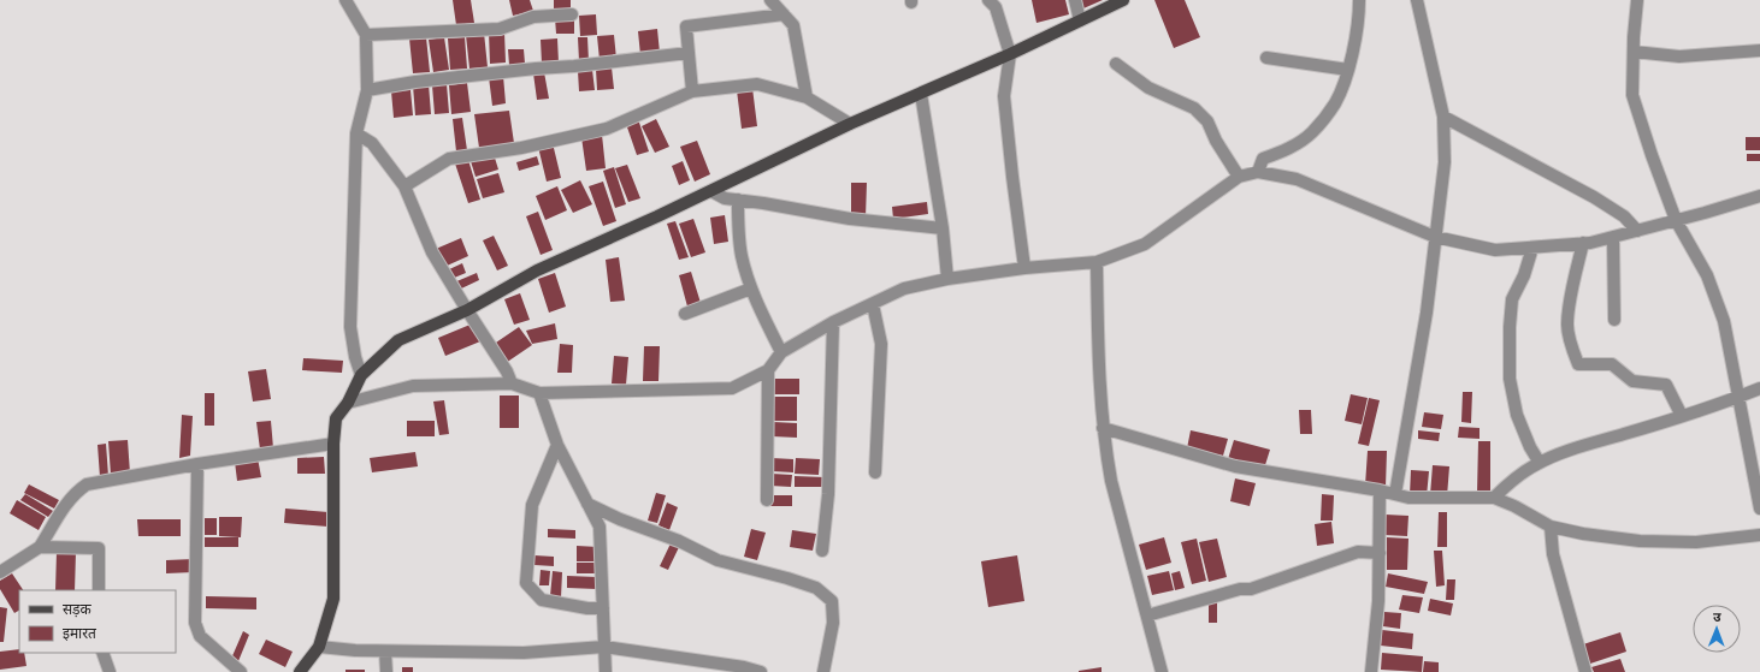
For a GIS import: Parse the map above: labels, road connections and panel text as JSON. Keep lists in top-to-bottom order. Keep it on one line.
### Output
{"legend":["सड़क","इमारत"],"north":"top"}
